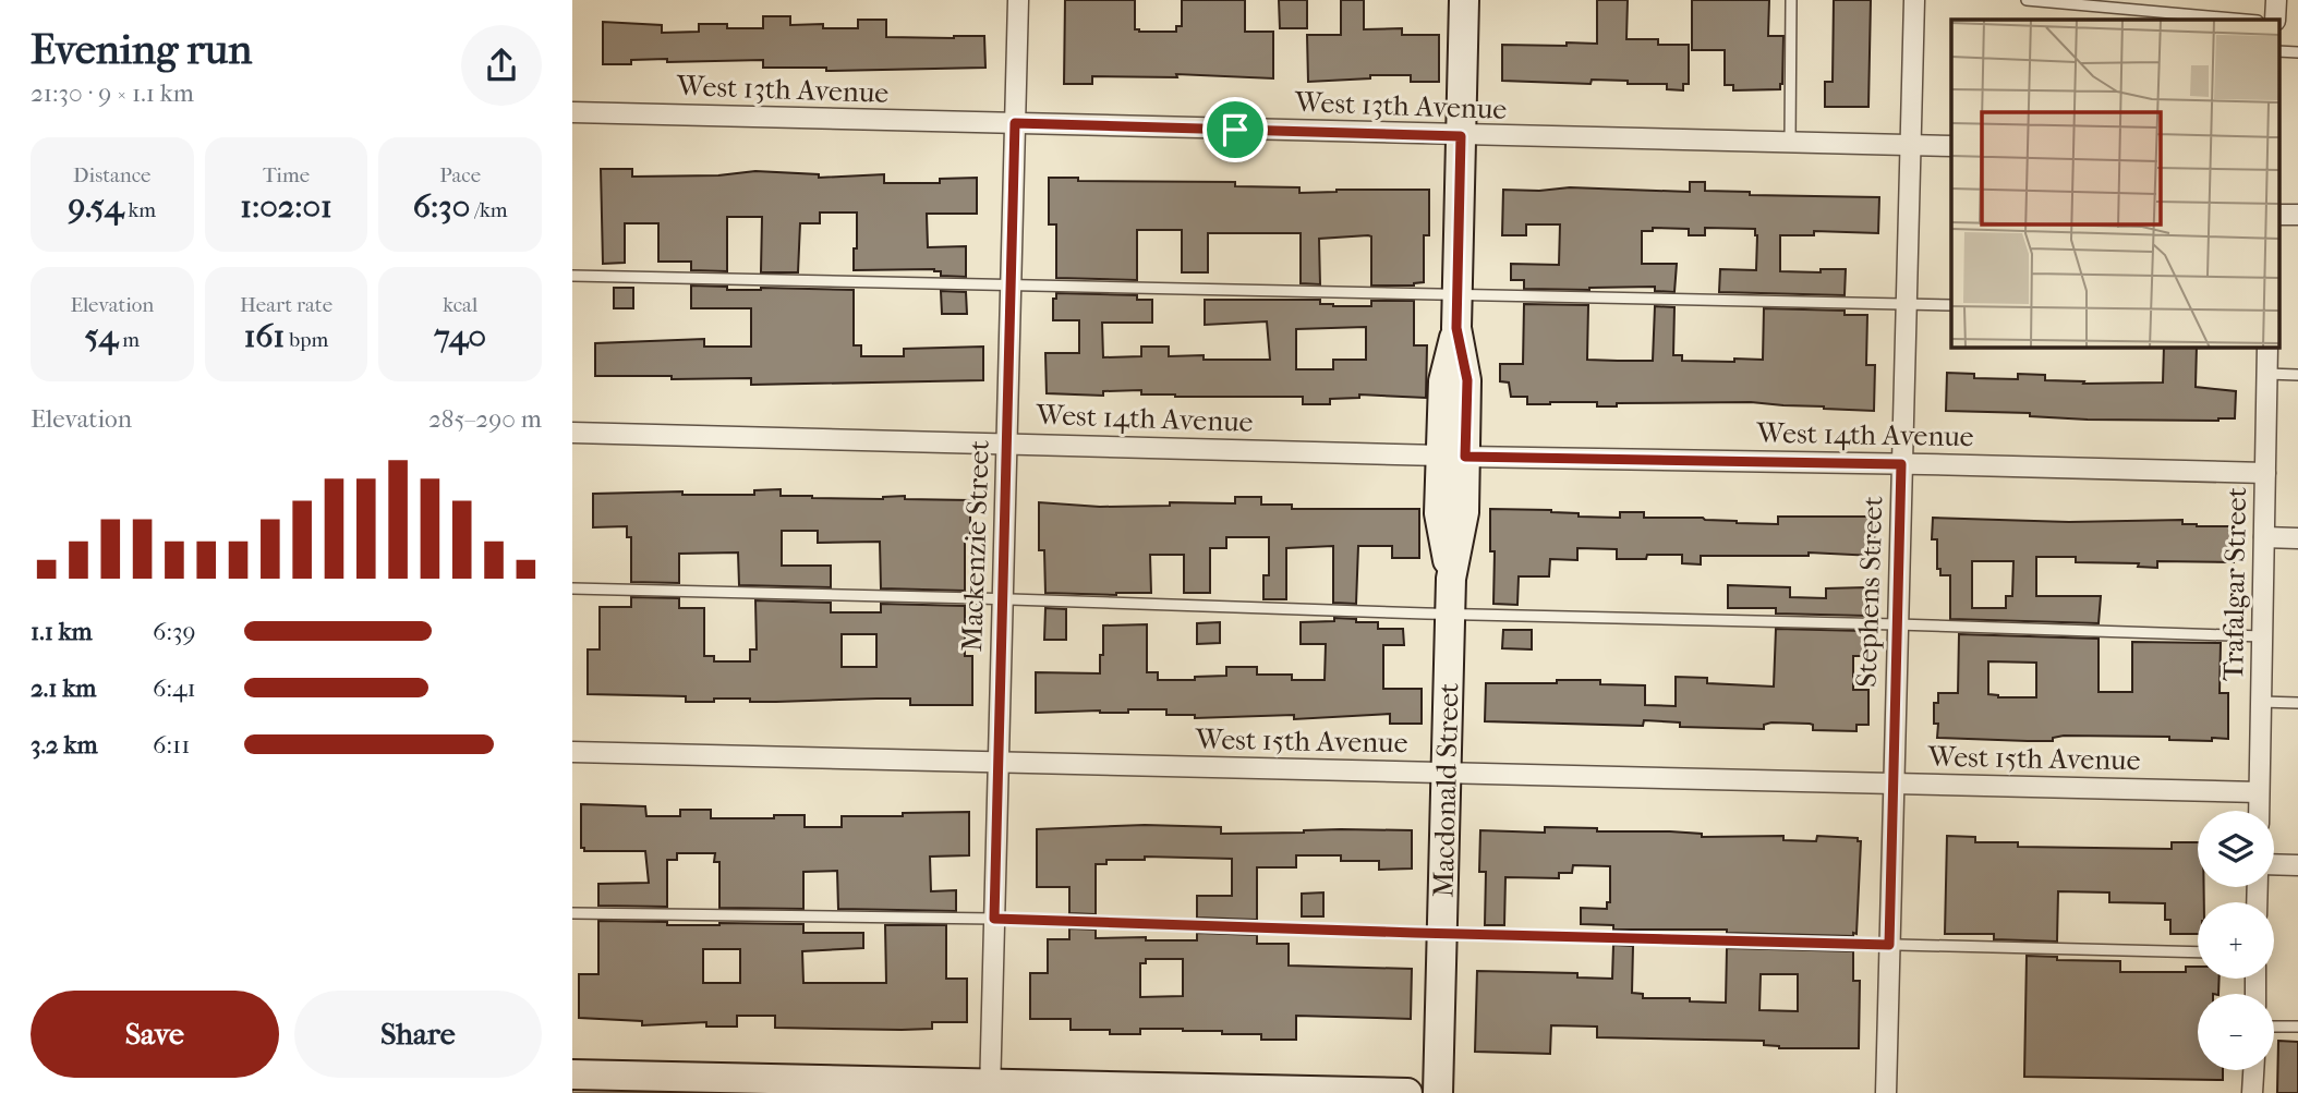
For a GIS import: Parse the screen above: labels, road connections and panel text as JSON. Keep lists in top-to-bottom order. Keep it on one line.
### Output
{"streets":{"street":["West 13th Avenue","West 14th Avenue","Mackenzie Street","Trafalgar Street","Stephens Street","West 15th Avenue","Macdonald Street"]},"crossings":[["West 13th Avenue","Mackenzie Street"],["West 13th Avenue","Stephens Street"],["West 13th Avenue","Macdonald Street"],["West 14th Avenue","Mackenzie Street"],["West 14th Avenue","Trafalgar Street"],["West 14th Avenue","Stephens Street"],["West 14th Avenue","Macdonald Street"],["Mackenzie Street","West 15th Avenue"],["Trafalgar Street","West 15th Avenue"],["Stephens Street","West 15th Avenue"],["West 15th Avenue","Macdonald Street"]],"page":{"heading":["Evening run","21:30 · 9 × 1.1 km"],"stats":[["Distance","9.54 km"],["Time","1:02:01"],["Pace","6:30 /km"],["Elevation","54 m"],["Heart rate","161 bpm"],["kcal","740"]],"chart":["Elevation","285–290 m"],"list":[{"name":"1.1 km","note":"6:39"},{"name":"2.1 km","note":"6:41"},{"name":"3.2 km","note":"6:11"}],"map_buttons":["+","−"],"buttons":["Save","Share"]}}
